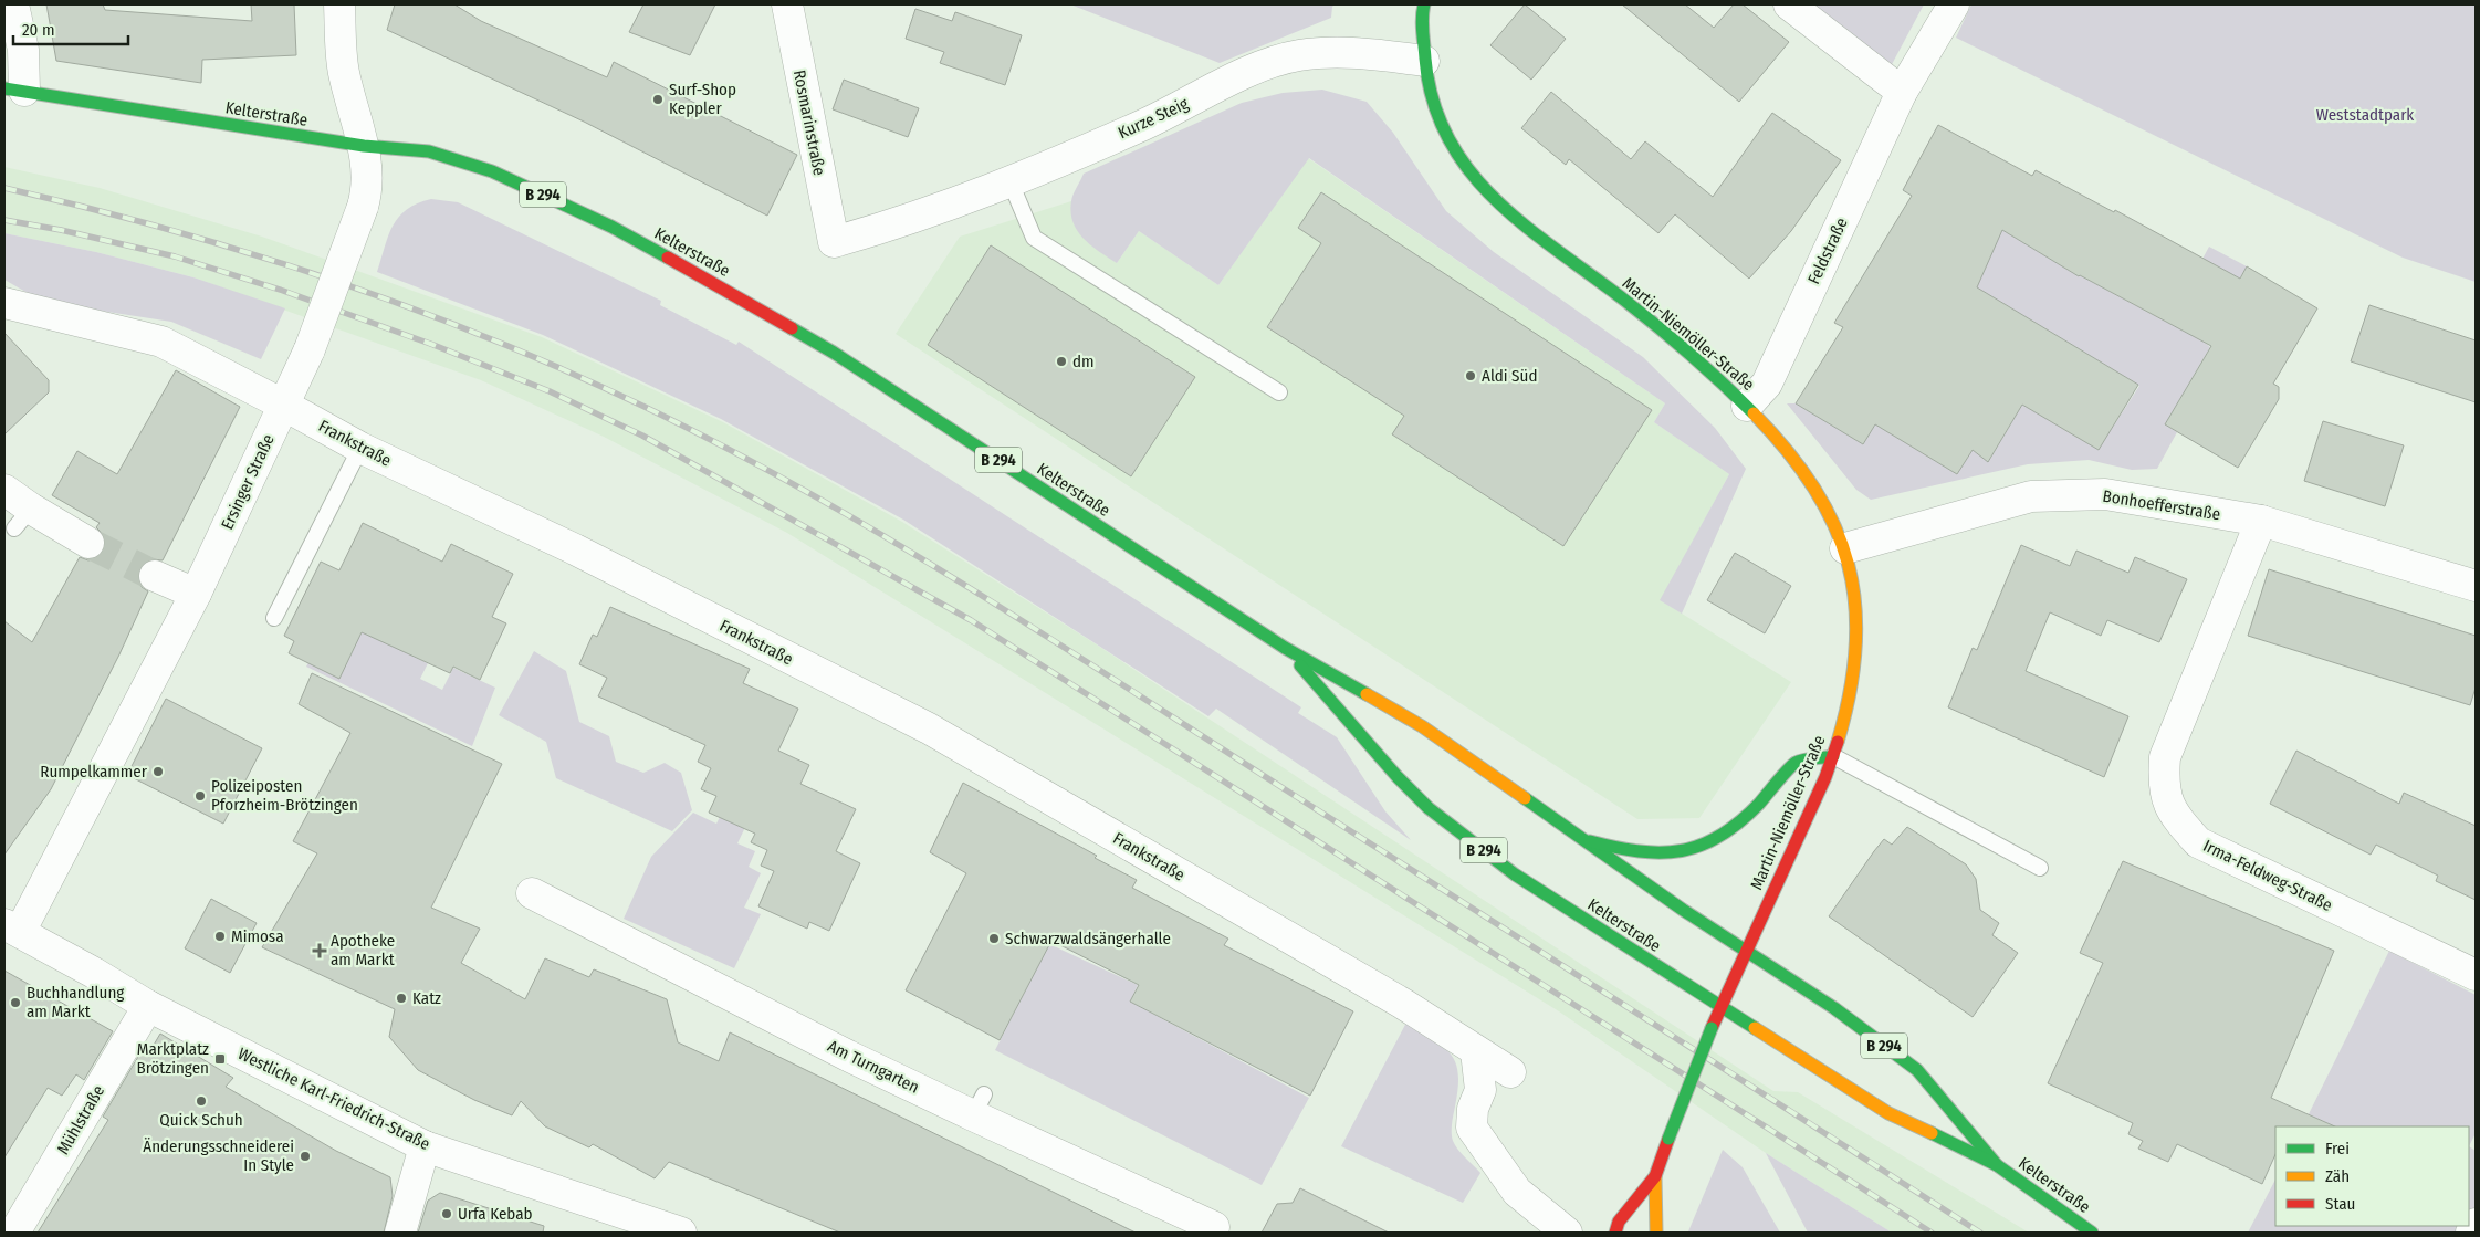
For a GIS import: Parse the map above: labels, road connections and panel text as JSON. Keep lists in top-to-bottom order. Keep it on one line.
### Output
{"streets":{"main road":["Kelterstraße","B 294","Martin-Niemöller-Straße"],"street":["Kurze Steig","Rosmarinstraße","Feldstraße","Frankstraße","Ersinger Straße","Bonhoefferstraße","Irma-Feldweg-Straße","Am Turngarten","Westliche Karl-Friedrich-Straße","Mühlstraße"]},"crossings":[["Kelterstraße","Martin-Niemöller-Straße"],["Kelterstraße","Ersinger Straße"],["Kurze Steig","Rosmarinstraße"],["Kurze Steig","Martin-Niemöller-Straße"],["Feldstraße","Martin-Niemöller-Straße"],["Martin-Niemöller-Straße","Bonhoefferstraße"],["Frankstraße","Ersinger Straße"],["Ersinger Straße","Westliche Karl-Friedrich-Straße"],["Bonhoefferstraße","Irma-Feldweg-Straße"],["Westliche Karl-Friedrich-Straße","Mühlstraße"]],"parks":["Weststadtpark"],"places":{"other":["Surf-Shop Keppler","dm","Aldi Süd","Rumpelkammer","Polizeiposten Pforzheim-Brötzingen","Mimosa","Schwarzwaldsängerhalle","Katz","Buchhandlung am Markt","Quick Schuh","Änderungsschneiderei In Style","Urfa Kebab"],"health":["Apotheke am Markt"],"transit":["Marktplatz Brötzingen"]},"legend":["Frei","Zäh","Stau"],"scale_bar":"20 m"}
